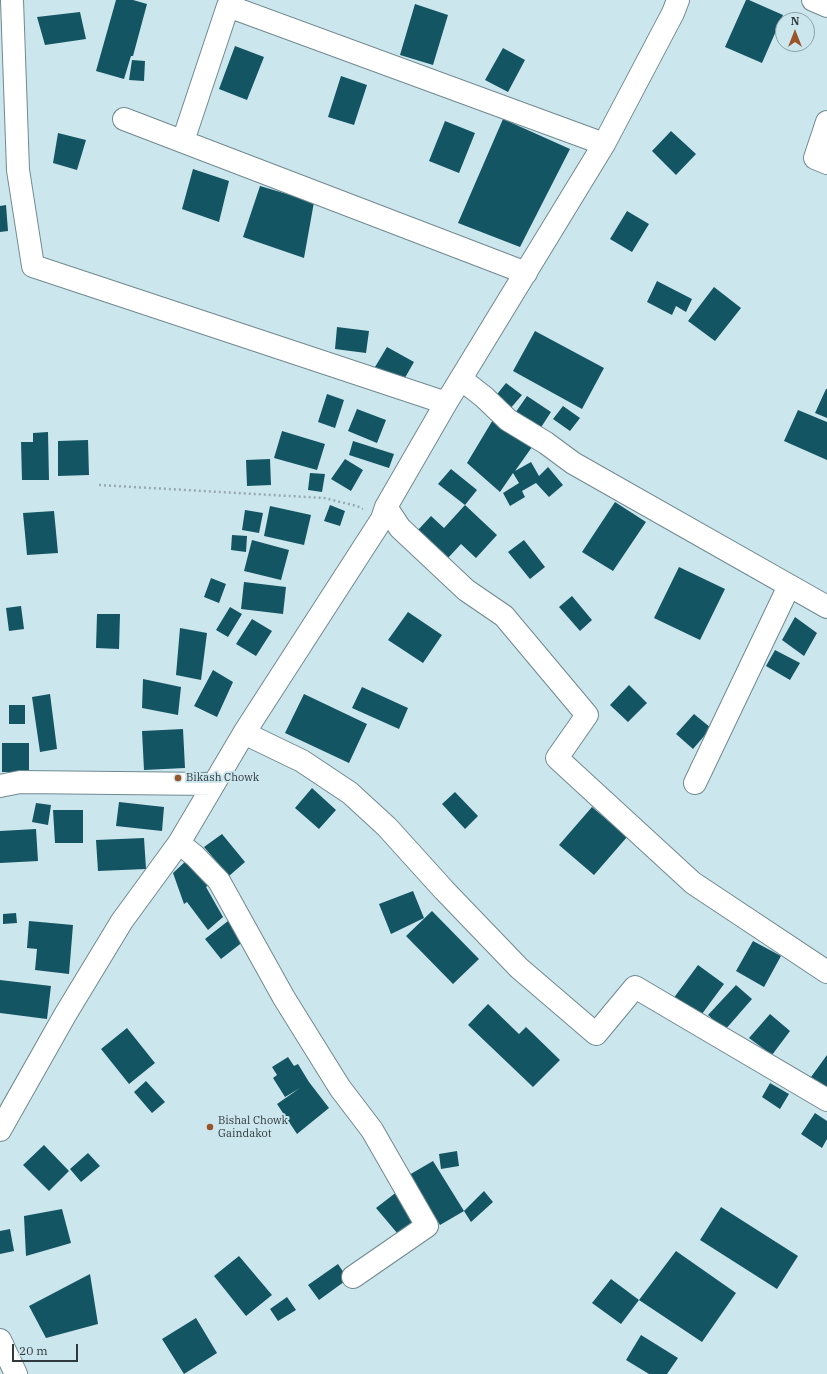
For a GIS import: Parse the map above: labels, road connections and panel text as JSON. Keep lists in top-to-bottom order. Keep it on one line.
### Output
{"places":["Bikash Chowk","Bishal Chowk Gaindakot"],"scale_bar":"20 m","north":"top"}
